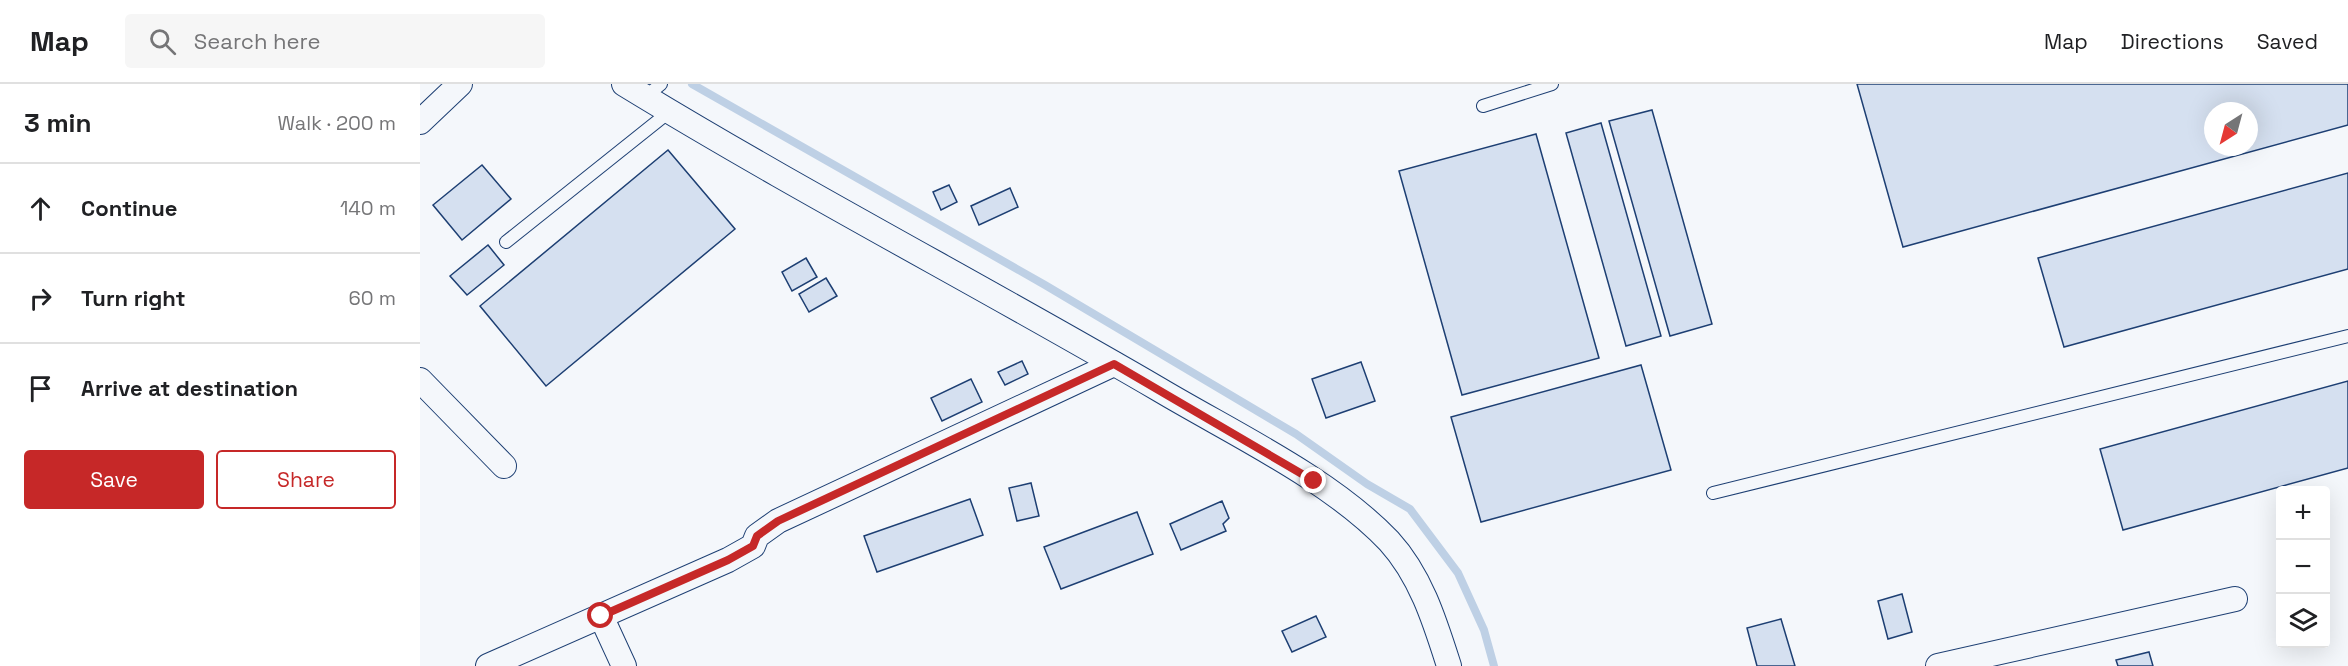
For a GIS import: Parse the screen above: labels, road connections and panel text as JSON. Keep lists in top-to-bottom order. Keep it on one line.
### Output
{"north":"bottom left","page":{"header":"Map","search":"Search here","nav":["Map","Directions","Saved"],"heading":["3 min","Walk · 200 m"],"list":[["Continue","140 m"],["Turn right","60 m"],"Arrive at destination"],"buttons":["Save","Share"],"map_buttons":["+","−"]}}
